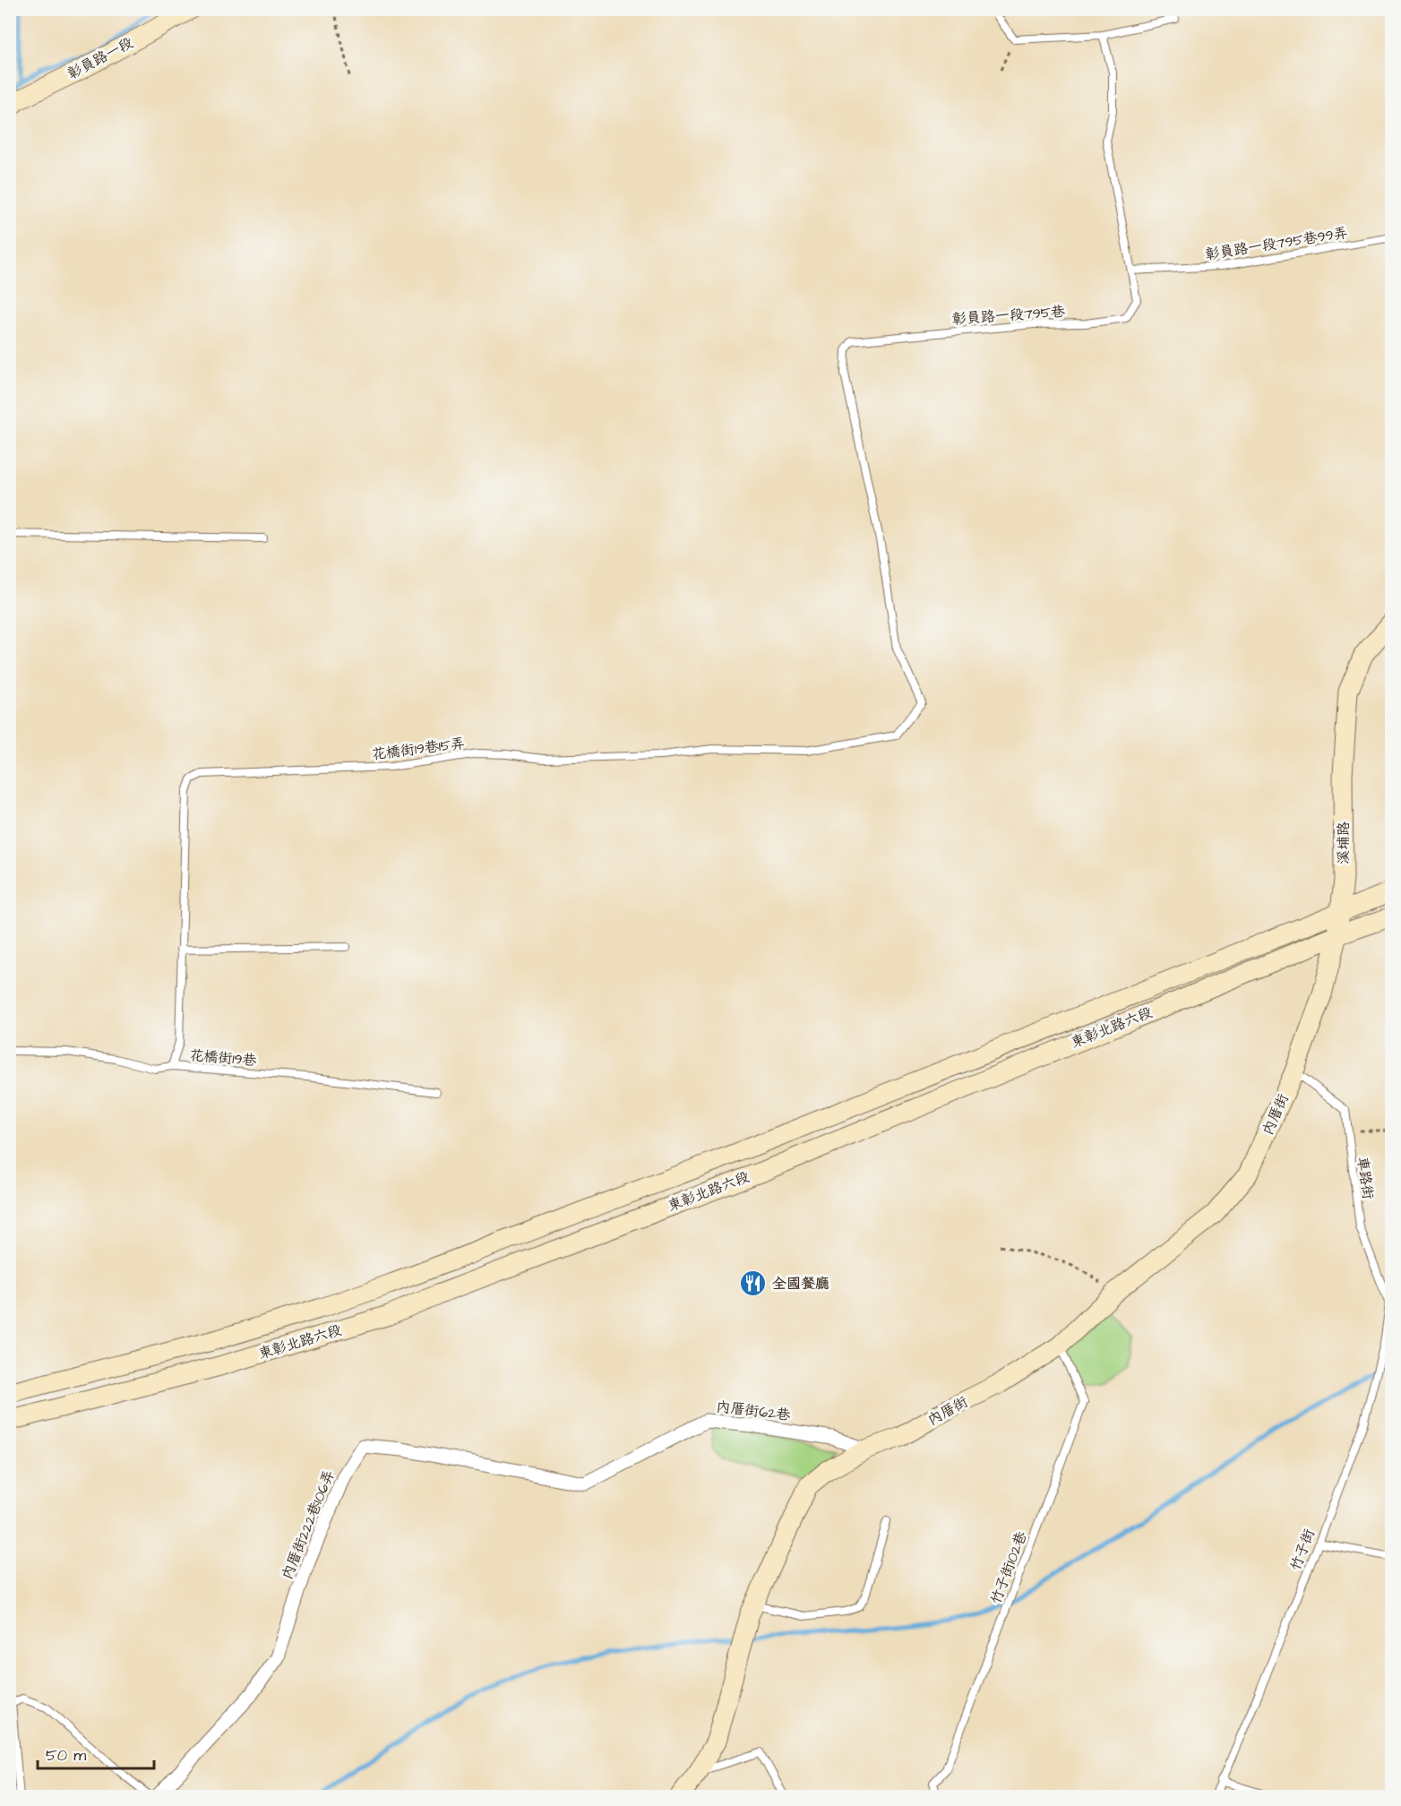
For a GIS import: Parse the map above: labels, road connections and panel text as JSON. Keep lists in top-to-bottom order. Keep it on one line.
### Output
{"streets":{"street":["彰員路一段","溪埔路","東彰北路六段","內厝街","內厝街62巷","內厝街222巷106弄"],"lane":["彰員路一段795巷99弄","彰員路一段795巷","花橋街19巷15弄","花橋街19巷","車路街","竹子街","竹子街102巷"]},"crossings":[["彰員路一段795巷99弄","彰員路一段795巷"],["彰員路一段795巷","花橋街19巷15弄"],["花橋街19巷15弄","花橋街19巷"],["溪埔路","東彰北路六段"],["溪埔路","內厝街"],["溪埔路","車路街"],["內厝街","車路街"],["內厝街","內厝街62巷"],["內厝街","竹子街102巷"],["車路街","竹子街"],["內厝街62巷","內厝街222巷106弄"]],"places":{"restaurant":["全國餐廳"]},"scale_bar":"50 m"}
